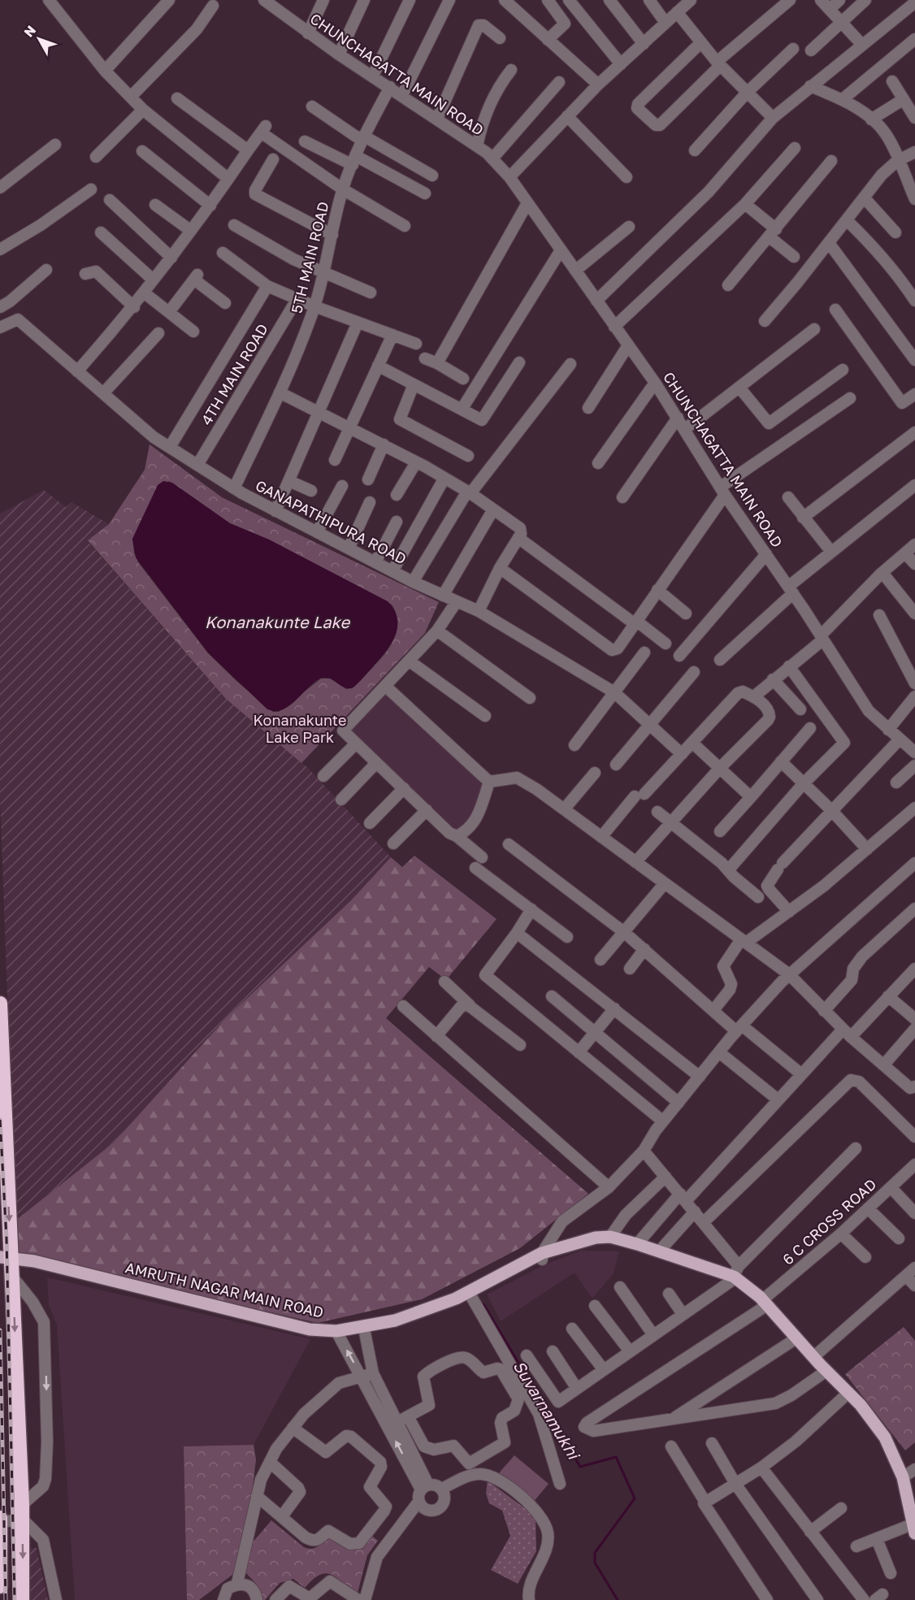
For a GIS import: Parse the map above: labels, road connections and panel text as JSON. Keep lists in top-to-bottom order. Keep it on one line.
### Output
{"streets":{"main road":["AMRUTH NAGAR MAIN ROAD"],"street":["CHUNCHAGATTA MAIN ROAD","5TH MAIN ROAD","4TH MAIN ROAD","GANAPATHIPURA ROAD","6 C CROSS ROAD"]},"crossings":[["CHUNCHAGATTA MAIN ROAD","5TH MAIN ROAD"],["5TH MAIN ROAD","GANAPATHIPURA ROAD"],["4TH MAIN ROAD","GANAPATHIPURA ROAD"],["6 C CROSS ROAD","AMRUTH NAGAR MAIN ROAD"]],"water":["Konanakunte Lake","Suvarnamukhi"],"parks":["Konanakunte Lake Park"],"north":"top left"}
